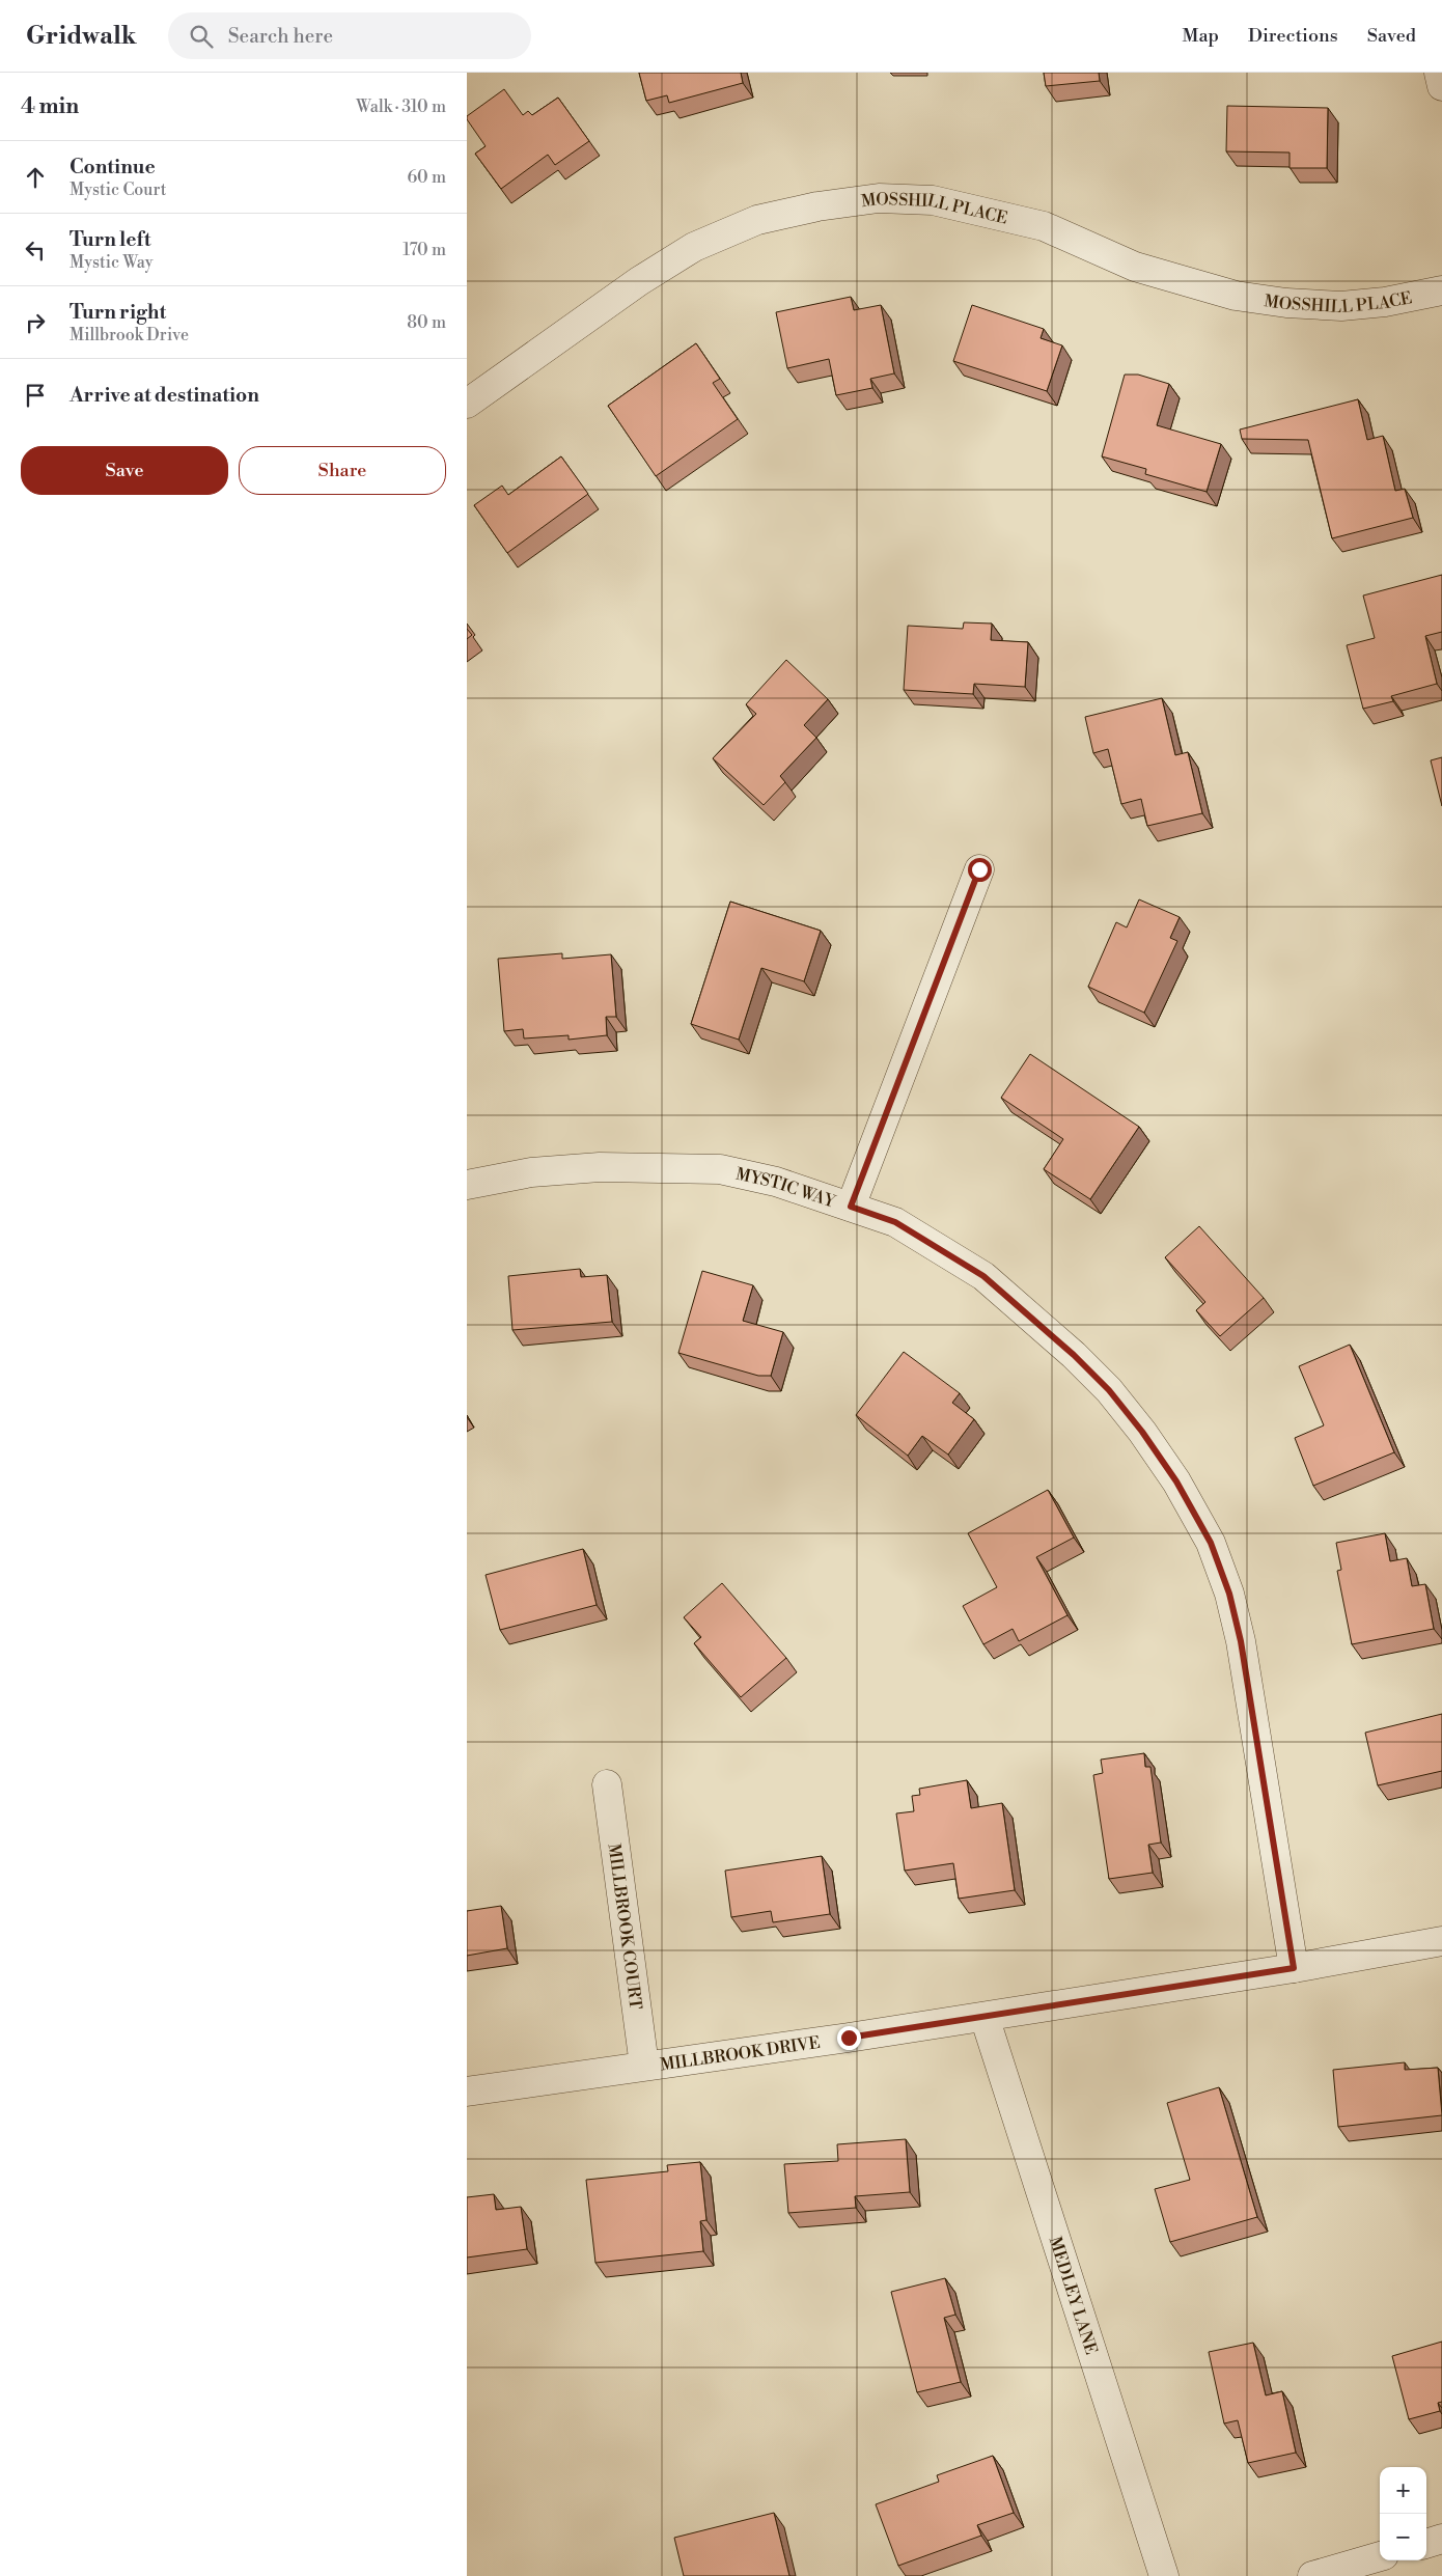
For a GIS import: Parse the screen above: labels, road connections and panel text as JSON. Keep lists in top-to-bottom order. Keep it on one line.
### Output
{"streets":{"street":["MOSSHILL PLACE","MYSTIC WAY","MILLBROOK COURT","MILLBROOK DRIVE","MEDLEY LANE"]},"crossings":[["MYSTIC WAY","MILLBROOK DRIVE"],["MILLBROOK COURT","MILLBROOK DRIVE"],["MILLBROOK DRIVE","MEDLEY LANE"]],"page":{"header":"Gridwalk","search":"Search here","nav":["Map","Directions","Saved"],"heading":["4 min","Walk · 310 m"],"list":[["Continue","Mystic Court","60 m"],["Turn left","Mystic Way","170 m"],["Turn right","Millbrook Drive","80 m"],"Arrive at destination"],"buttons":["Save","Share"],"map_buttons":["+","−"]}}
